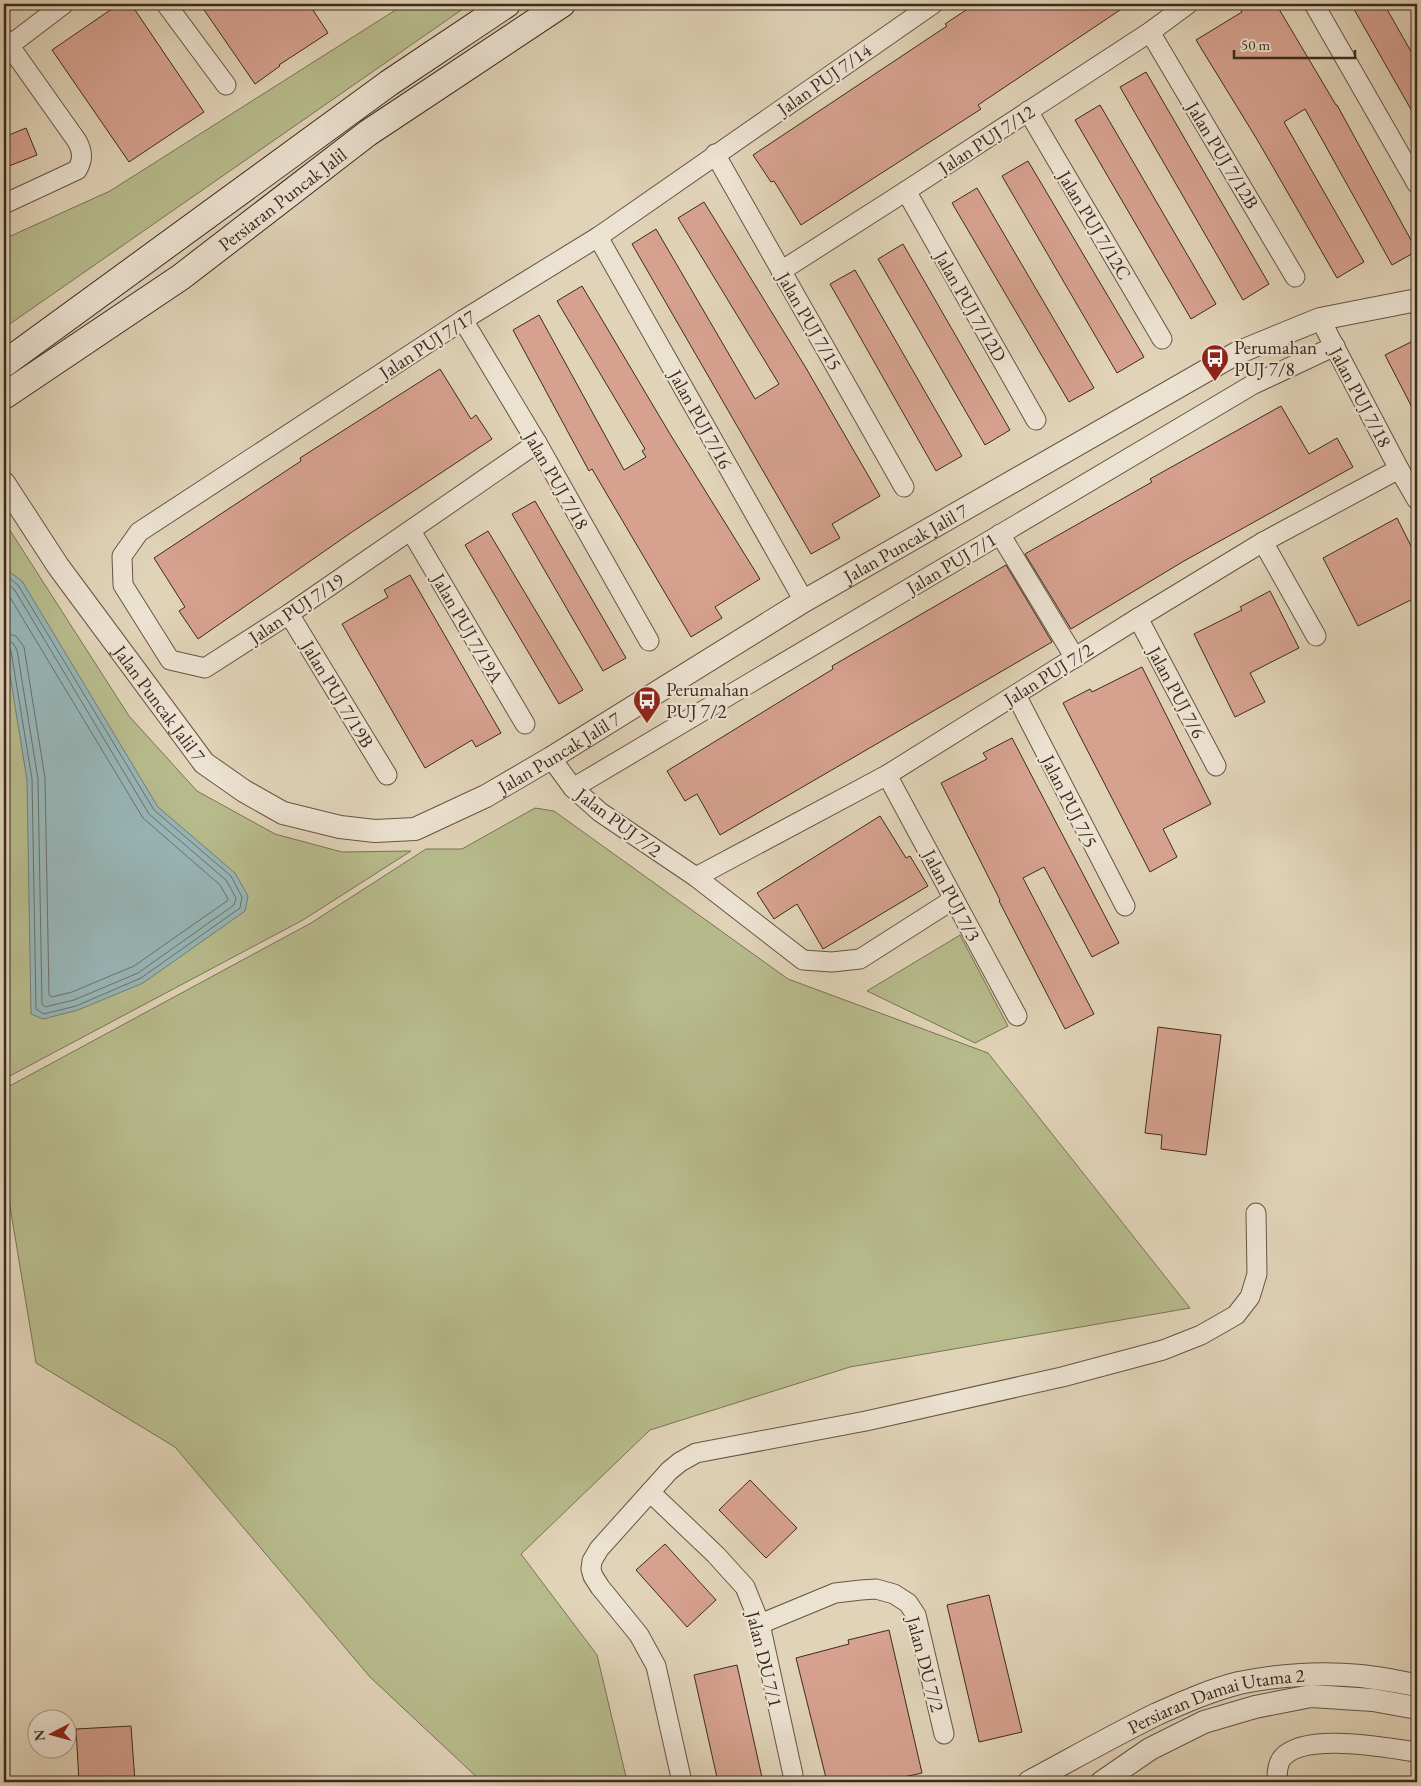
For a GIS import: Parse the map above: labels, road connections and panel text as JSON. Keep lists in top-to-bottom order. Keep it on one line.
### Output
{"streets":{"main road":["Persiaran Puncak Jalil"],"street":["Jalan PUJ 7/14","Jalan PUJ 7/12","Jalan PUJ 7/12B","Jalan PUJ 7/12C","Jalan PUJ 7/12D","Jalan PUJ 7/15","Jalan PUJ 7/17","Jalan PUJ 7/18","Jalan PUJ 7/16","Jalan Puncak Jalil 7","Jalan PUJ 7/1","Jalan PUJ 7/19","Jalan PUJ 7/19A","Jalan PUJ 7/2","Jalan PUJ 7/6","Jalan PUJ 7/19B","Jalan PUJ 7/5","Jalan PUJ 7/3","Jalan DU 7/1","Jalan DU 7/2","Persiaran Damai Utama 2"]},"crossings":[["Jalan PUJ 7/14","Jalan PUJ 7/15"],["Jalan PUJ 7/14","Jalan PUJ 7/17"],["Jalan PUJ 7/12","Jalan PUJ 7/12B"],["Jalan PUJ 7/12","Jalan PUJ 7/12C"],["Jalan PUJ 7/12","Jalan PUJ 7/12D"],["Jalan PUJ 7/12","Jalan PUJ 7/15"],["Jalan PUJ 7/15","Jalan PUJ 7/17"],["Jalan PUJ 7/17","Jalan PUJ 7/18"],["Jalan PUJ 7/17","Jalan PUJ 7/16"],["Jalan PUJ 7/17","Jalan PUJ 7/19"],["Jalan PUJ 7/18","Jalan Puncak Jalil 7"],["Jalan PUJ 7/18","Jalan PUJ 7/1"],["Jalan PUJ 7/18","Jalan PUJ 7/19"],["Jalan PUJ 7/18","Jalan PUJ 7/2"],["Jalan PUJ 7/16","Jalan Puncak Jalil 7"],["Jalan Puncak Jalil 7","Jalan PUJ 7/2"],["Jalan PUJ 7/1","Jalan PUJ 7/2"],["Jalan PUJ 7/19","Jalan PUJ 7/19A"],["Jalan PUJ 7/19","Jalan PUJ 7/19B"],["Jalan PUJ 7/2","Jalan PUJ 7/6"],["Jalan PUJ 7/2","Jalan PUJ 7/5"],["Jalan PUJ 7/2","Jalan PUJ 7/3"],["Jalan DU 7/1","Jalan DU 7/2"]],"places":{"bus stop":["Perumahan PUJ 7/8","Perumahan PUJ 7/2"]},"scale_bar":"50 m","north":"left"}
